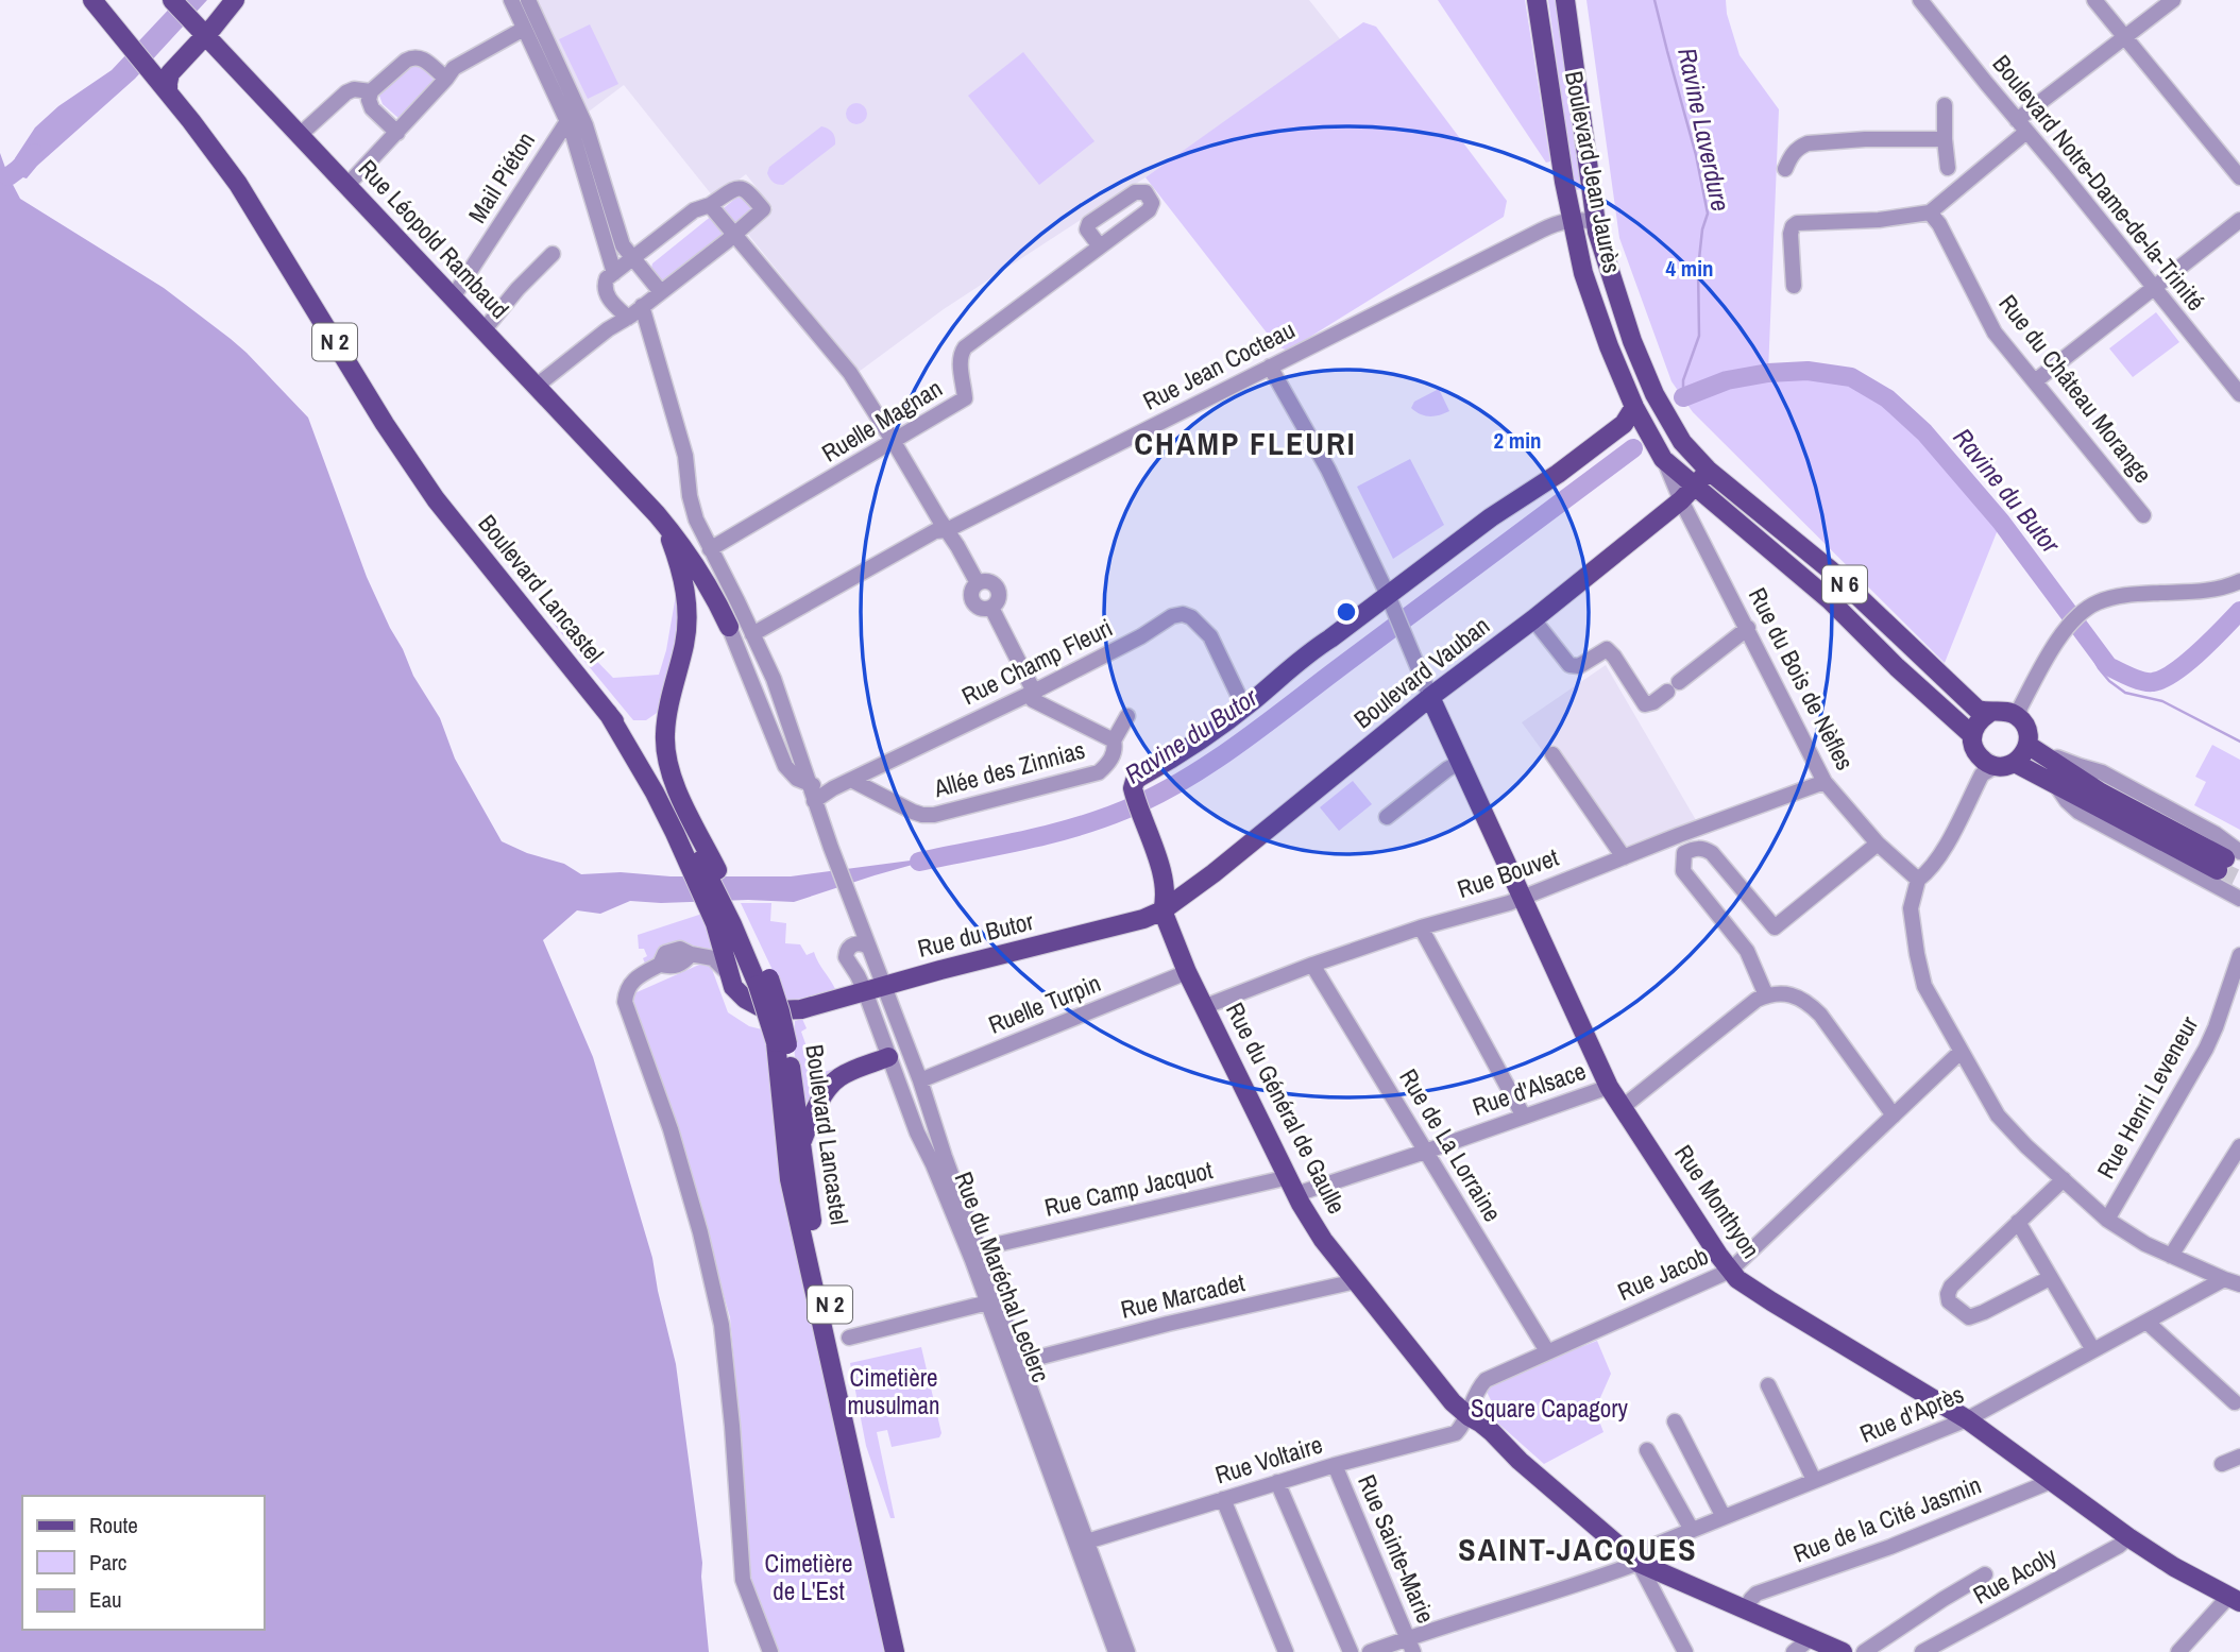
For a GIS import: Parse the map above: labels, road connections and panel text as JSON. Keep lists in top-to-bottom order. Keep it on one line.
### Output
{"streets":{"main road":["Boulevard Jean Jaurès","Rue Léopold Rambaud","N 2","N 6","Boulevard Lancastel","Boulevard Vauban","Rue du Butor","Rue du Général de Gaulle","Rue Monthyon"],"street":["Mail Piéton","Boulevard Notre-Dame-de-la-Trinité","Rue Jean Cocteau","Rue du Château Morange","Ruelle Magnan","Rue Champ Fleuri","Rue du Bois de Nèfles","Allée des Zinnias","Rue Bouvet","Ruelle Turpin","Rue d'Alsace","Rue Henri Leveneur","Rue de La Lorraine","Rue Camp Jacquot","Rue Jacob","Rue du Maréchal Leclerc","Rue Marcadet","Rue d'Après","Rue Voltaire","Rue de la Cité Jasmin","Rue Sainte-Marie","Rue Acoly"]},"crossings":[["Boulevard Jean Jaurès","Rue Jean Cocteau"],["Boulevard Jean Jaurès","Boulevard Vauban"],["Boulevard Jean Jaurès","Rue du Bois de Nèfles"],["Mail Piéton","Rue Léopold Rambaud"],["Rue Léopold Rambaud","Boulevard Lancastel"],["Rue Champ Fleuri","Allée des Zinnias"],["Rue Champ Fleuri","Rue du Général de Gaulle"],["Rue Champ Fleuri","Rue du Maréchal Leclerc"],["Boulevard Vauban","Rue du Bois de Nèfles"],["Boulevard Vauban","Rue du Butor"],["Boulevard Vauban","Rue du Général de Gaulle"],["Boulevard Vauban","Rue Monthyon"],["Rue du Bois de Nèfles","Rue Bouvet"],["Rue Bouvet","Rue du Général de Gaulle"],["Rue Bouvet","Rue de La Lorraine"],["Rue Bouvet","Rue Monthyon"],["Rue du Butor","Rue du Général de Gaulle"],["Rue du Butor","Rue du Maréchal Leclerc"],["Ruelle Turpin","Rue du Général de Gaulle"],["Ruelle Turpin","Rue du Maréchal Leclerc"],["Rue d'Alsace","Rue du Général de Gaulle"],["Rue d'Alsace","Rue de La Lorraine"],["Rue d'Alsace","Rue Camp Jacquot"],["Rue d'Alsace","Rue Monthyon"],["Rue du Général de Gaulle","Rue Camp Jacquot"],["Rue du Général de Gaulle","Rue Jacob"],["Rue du Général de Gaulle","Rue Marcadet"],["Rue du Général de Gaulle","Rue d'Après"],["Rue du Général de Gaulle","Rue Voltaire"],["Rue du Général de Gaulle","Rue de la Cité Jasmin"],["Rue de La Lorraine","Rue Jacob"],["Rue Camp Jacquot","Rue du Maréchal Leclerc"],["Rue Monthyon","Rue Jacob"],["Rue Monthyon","Rue d'Après"],["Rue Monthyon","Rue de la Cité Jasmin"],["Rue Monthyon","Rue Acoly"],["Rue Jacob","Rue Voltaire"],["Rue du Maréchal Leclerc","Rue Marcadet"],["Rue du Maréchal Leclerc","Rue Voltaire"],["Rue d'Après","Rue Sainte-Marie"],["Rue Voltaire","Rue Sainte-Marie"]],"districts":["CHAMP FLEURI","SAINT-JACQUES"],"water":["Ravine Laverdure","Ravine du Butor"],"parks":["Cimetière musulman","Square Capagory","Cimetière de L'Est"],"legend":["Route","Parc","Eau"],"rings":["4 min","2 min"]}
